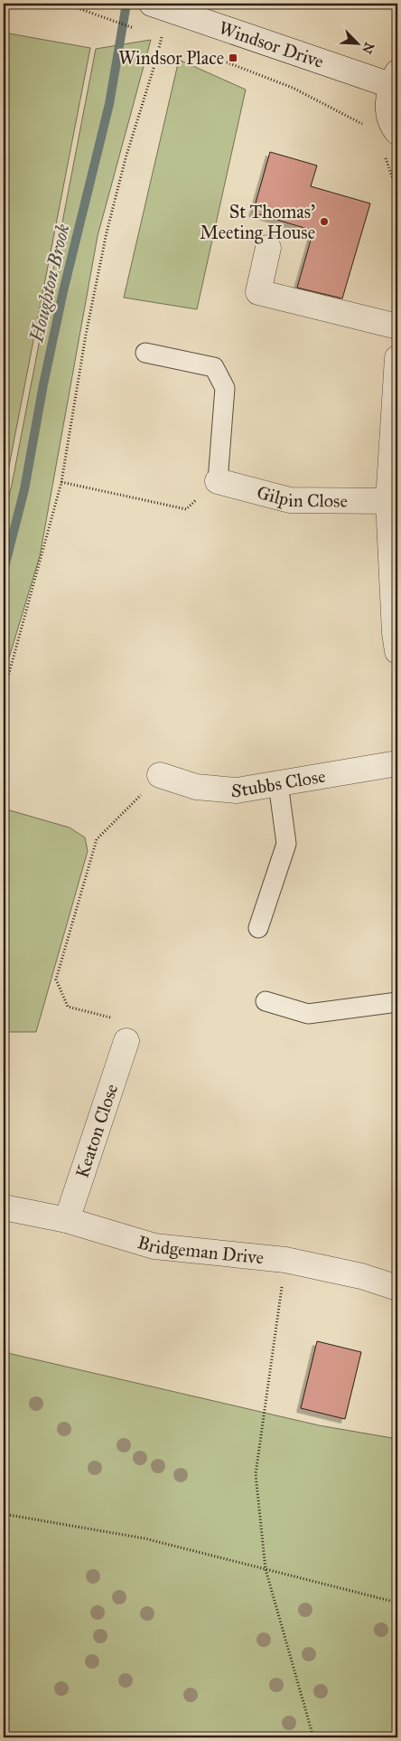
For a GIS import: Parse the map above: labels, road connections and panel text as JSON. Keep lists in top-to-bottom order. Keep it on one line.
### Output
{"streets":{"street":["Windsor Drive","Gilpin Close","Stubbs Close","Keaton Close","Bridgeman Drive"]},"crossings":[["Keaton Close","Bridgeman Drive"]],"water":["Houghton Brook"],"places":{"transit":["Windsor Place"],"other":["St Thomas' Meeting House"]},"north":"bottom right"}
